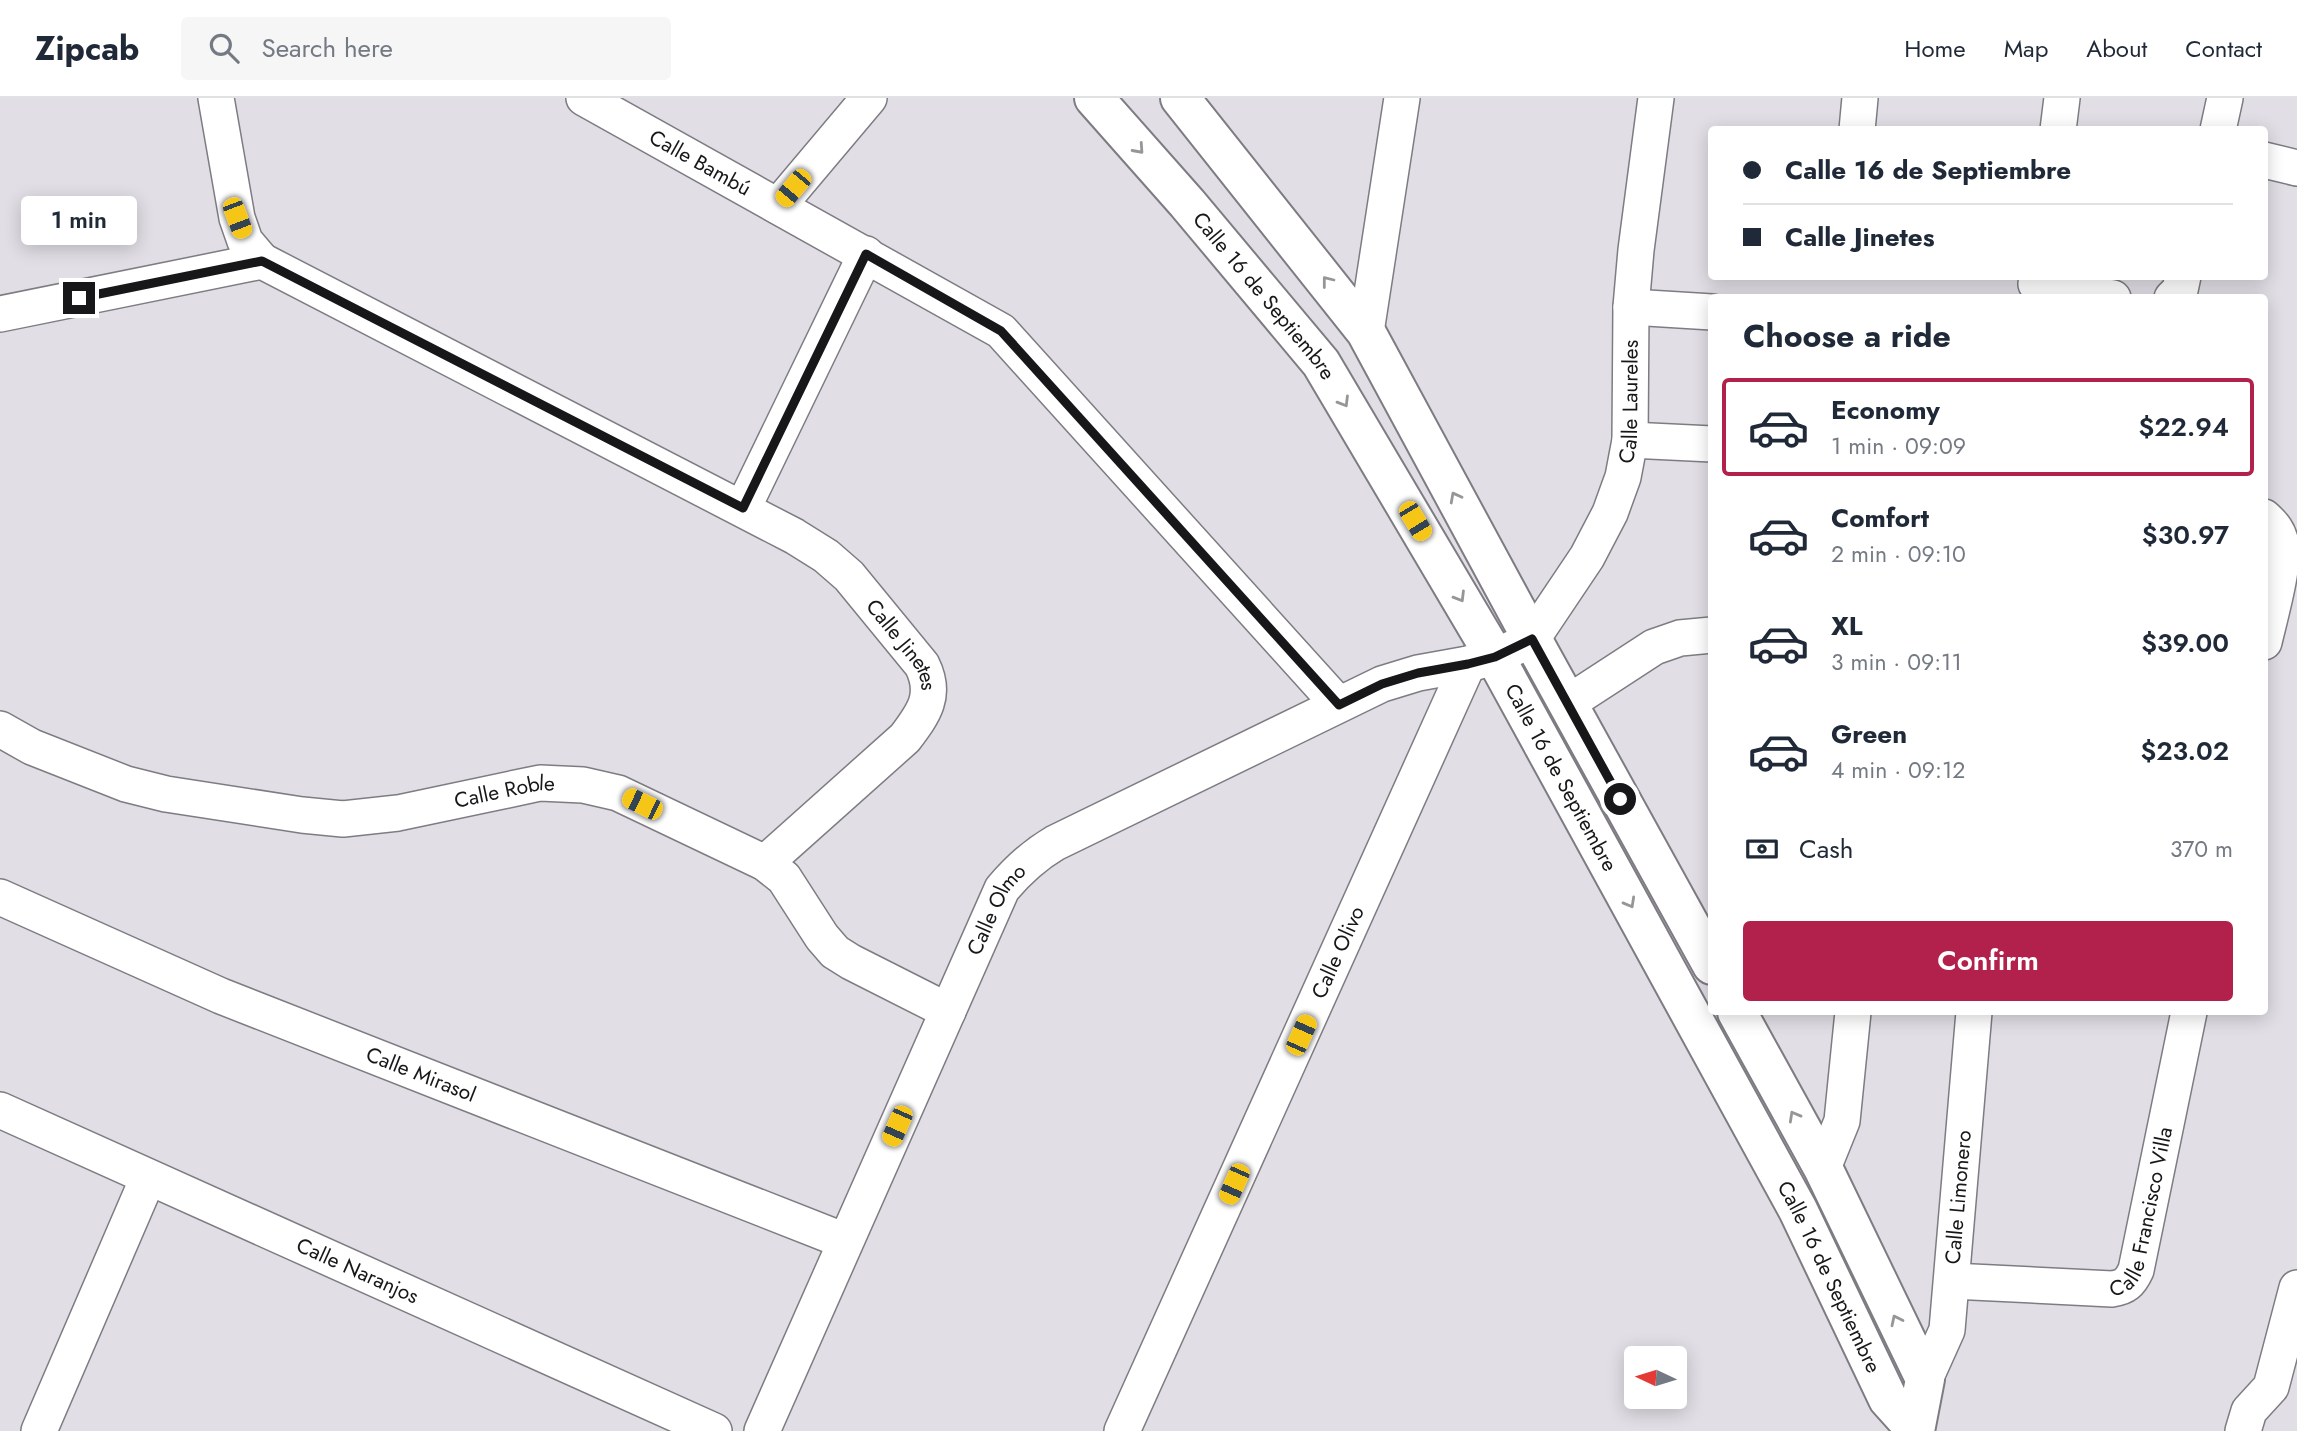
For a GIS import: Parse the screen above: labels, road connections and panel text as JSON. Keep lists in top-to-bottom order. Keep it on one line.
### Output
{"streets":{"main road":["Calle 16 de Septiembre"],"street":["Calle Bambú","Calle Laureles","Calle Jinetes","Calle Roble","Calle Olmo","Calle Olivo","Calle Mirasol","Calle Limonero","Calle Francisco Villa","Calle Naranjos"]},"crossings":[["Calle Bambú","Calle Olmo"],["Calle 16 de Septiembre","Calle Laureles"],["Calle 16 de Septiembre","Calle Olmo"],["Calle 16 de Septiembre","Calle Olivo"],["Calle 16 de Septiembre","Calle Limonero"],["Calle Jinetes","Calle Roble"],["Calle Roble","Calle Olmo"],["Calle Olmo","Calle Olivo"],["Calle Olmo","Calle Mirasol"],["Calle Limonero","Calle Francisco Villa"]],"north":"left","page":{"header":"Zipcab","search":"Search here","nav":["Home","Map","About","Contact"],"banner":["Calle 16 de Septiembre","Calle Jinetes"],"bubble":"1 min","heading":"Choose a ride","list":[{"name":"Economy","note":"1 min · 09:09","value":"$22.94"},{"name":"Comfort","note":"2 min · 09:10","value":"$30.97"},{"name":"XL","note":"3 min · 09:11","value":"$39.00"},{"name":"Green","note":"4 min · 09:12","value":"$23.02"}],"pay":["Cash","370 m"],"buttons":"Confirm"}}
